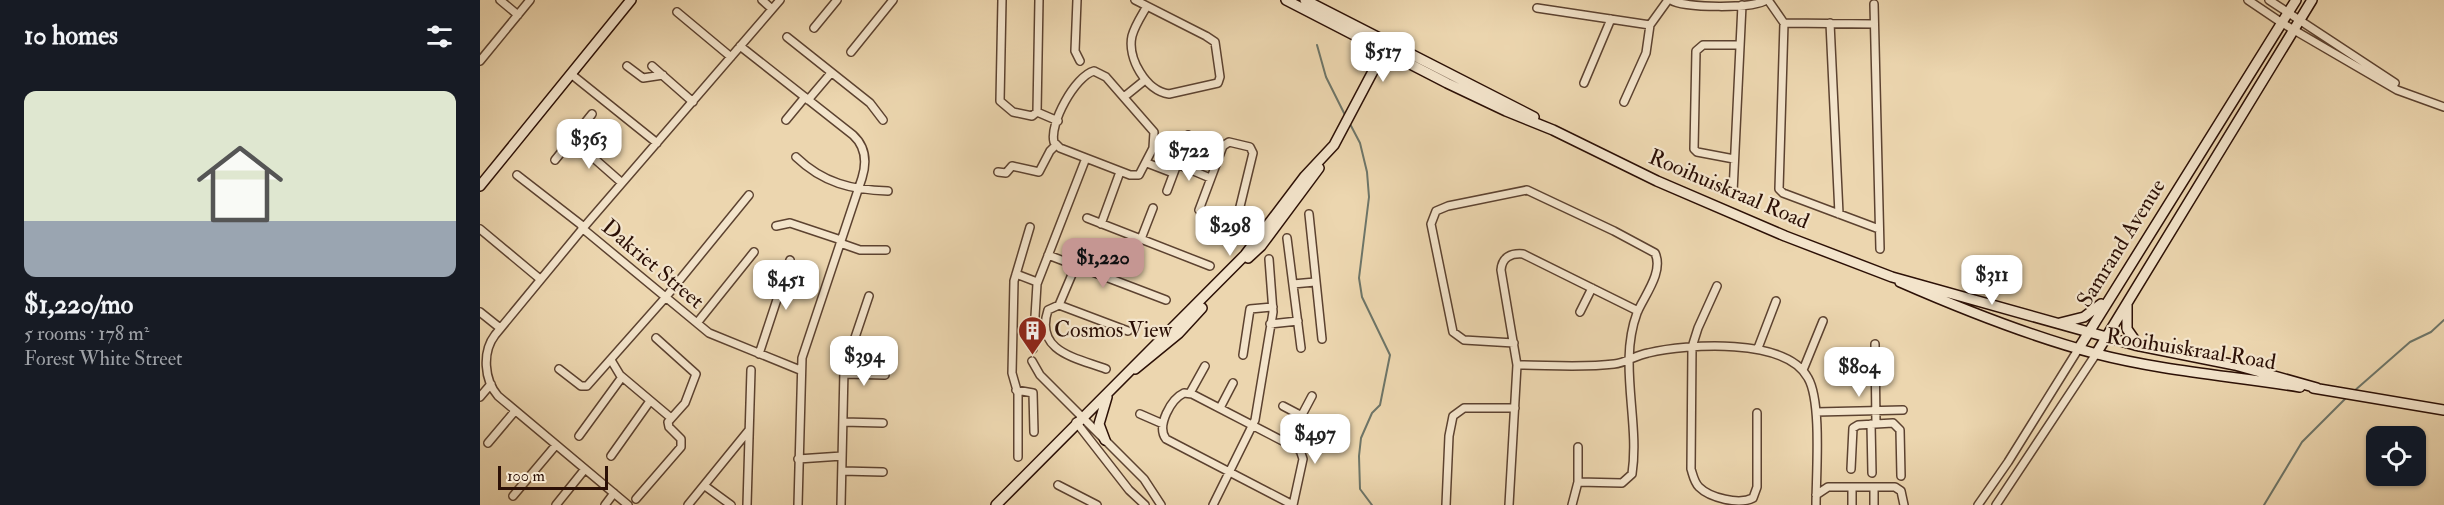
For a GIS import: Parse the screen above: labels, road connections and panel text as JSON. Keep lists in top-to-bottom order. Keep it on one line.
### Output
{"streets":{"main road":["Rooihuiskraal Road","Samrand Avenue"],"street":["Dakriet Street"]},"crossings":[["Rooihuiskraal Road","Samrand Avenue"]],"places":{"building":["Cosmos View"]},"scale_bar":"100 m","page":{"heading":"10 homes","price":["$517","$363","$722","$298","$1,220","$311","$451","$394","$804","$497"],"list":[{"name":"$1,220/mo","note":"5 rooms · 178 m² · Forest White Street"}],"scale":"100 m"}}
